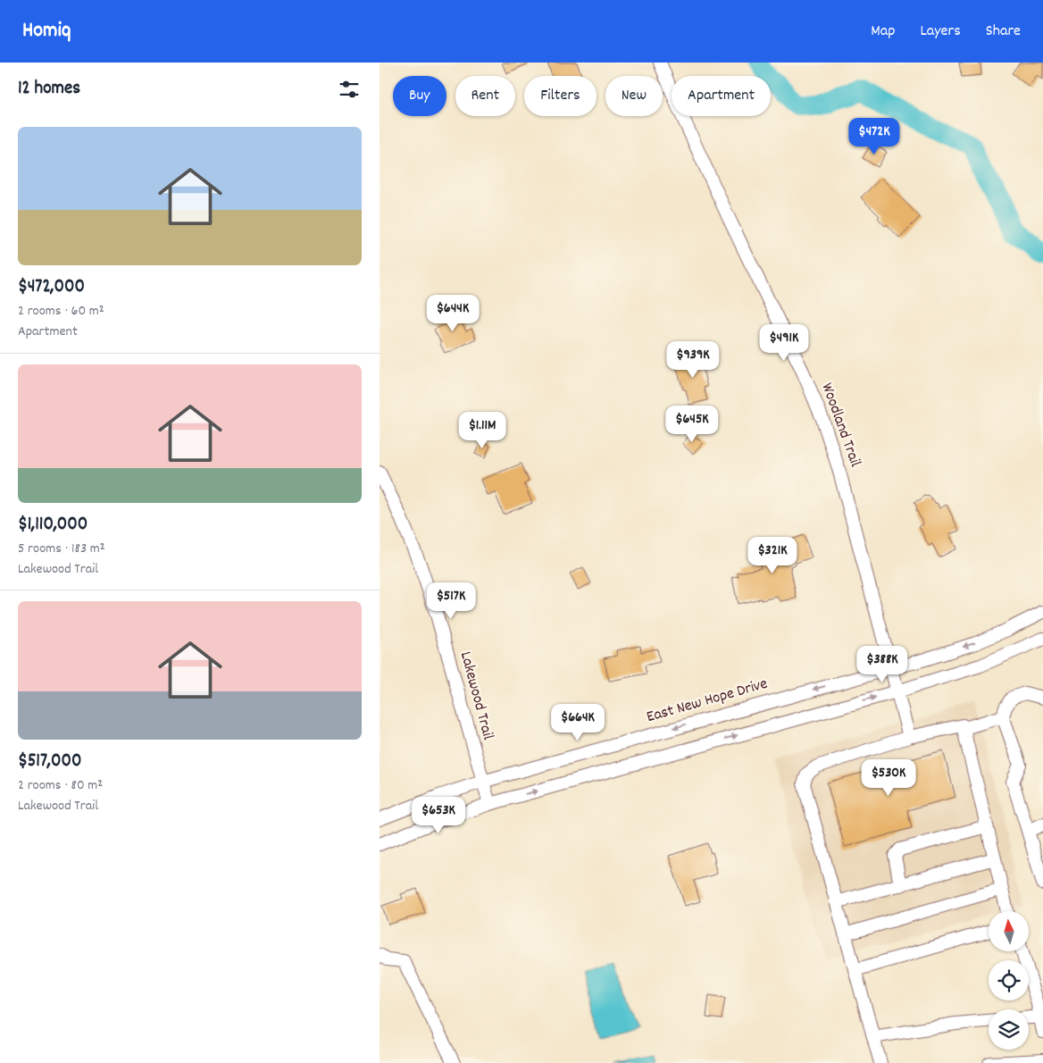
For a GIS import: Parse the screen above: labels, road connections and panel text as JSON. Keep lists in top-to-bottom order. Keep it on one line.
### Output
{"streets":{"street":["Woodland Trail","Lakewood Trail","East New Hope Drive"]},"crossings":[["Woodland Trail","East New Hope Drive"],["Lakewood Trail","East New Hope Drive"]],"north":"top","page":{"header":"Homiq","nav":["Map","Layers","Share"],"heading":"12 homes","chip":["Buy","Rent","Filters","New","Apartment"],"list":[{"name":"$472,000","note":"2 rooms · 60 m² · Apartment"},{"name":"$1,110,000","note":"5 rooms · 183 m² · Lakewood Trail"},{"name":"$517,000","note":"2 rooms · 80 m² · Lakewood Trail"}],"price":["$472K","$644K","$491K","$939K","$645K","$1.11M","$321K","$517K","$388K","$664K","$530K","$653K"]}}
